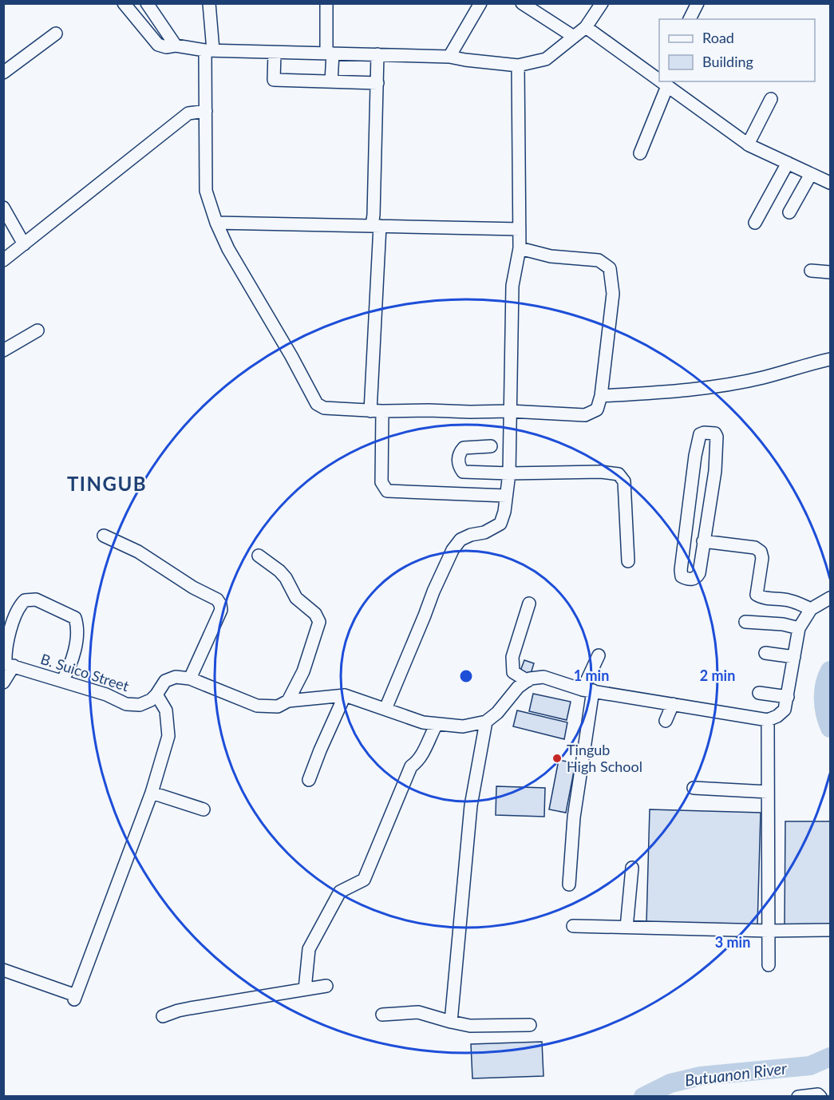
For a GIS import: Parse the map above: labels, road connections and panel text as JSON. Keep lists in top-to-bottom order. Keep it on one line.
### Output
{"streets":{"street":["B. Suico Street"]},"districts":["TINGUB"],"water":["Butuanon River"],"places":["Tingub High School"],"legend":["Road","Building"],"rings":["1 min","2 min","3 min"]}
